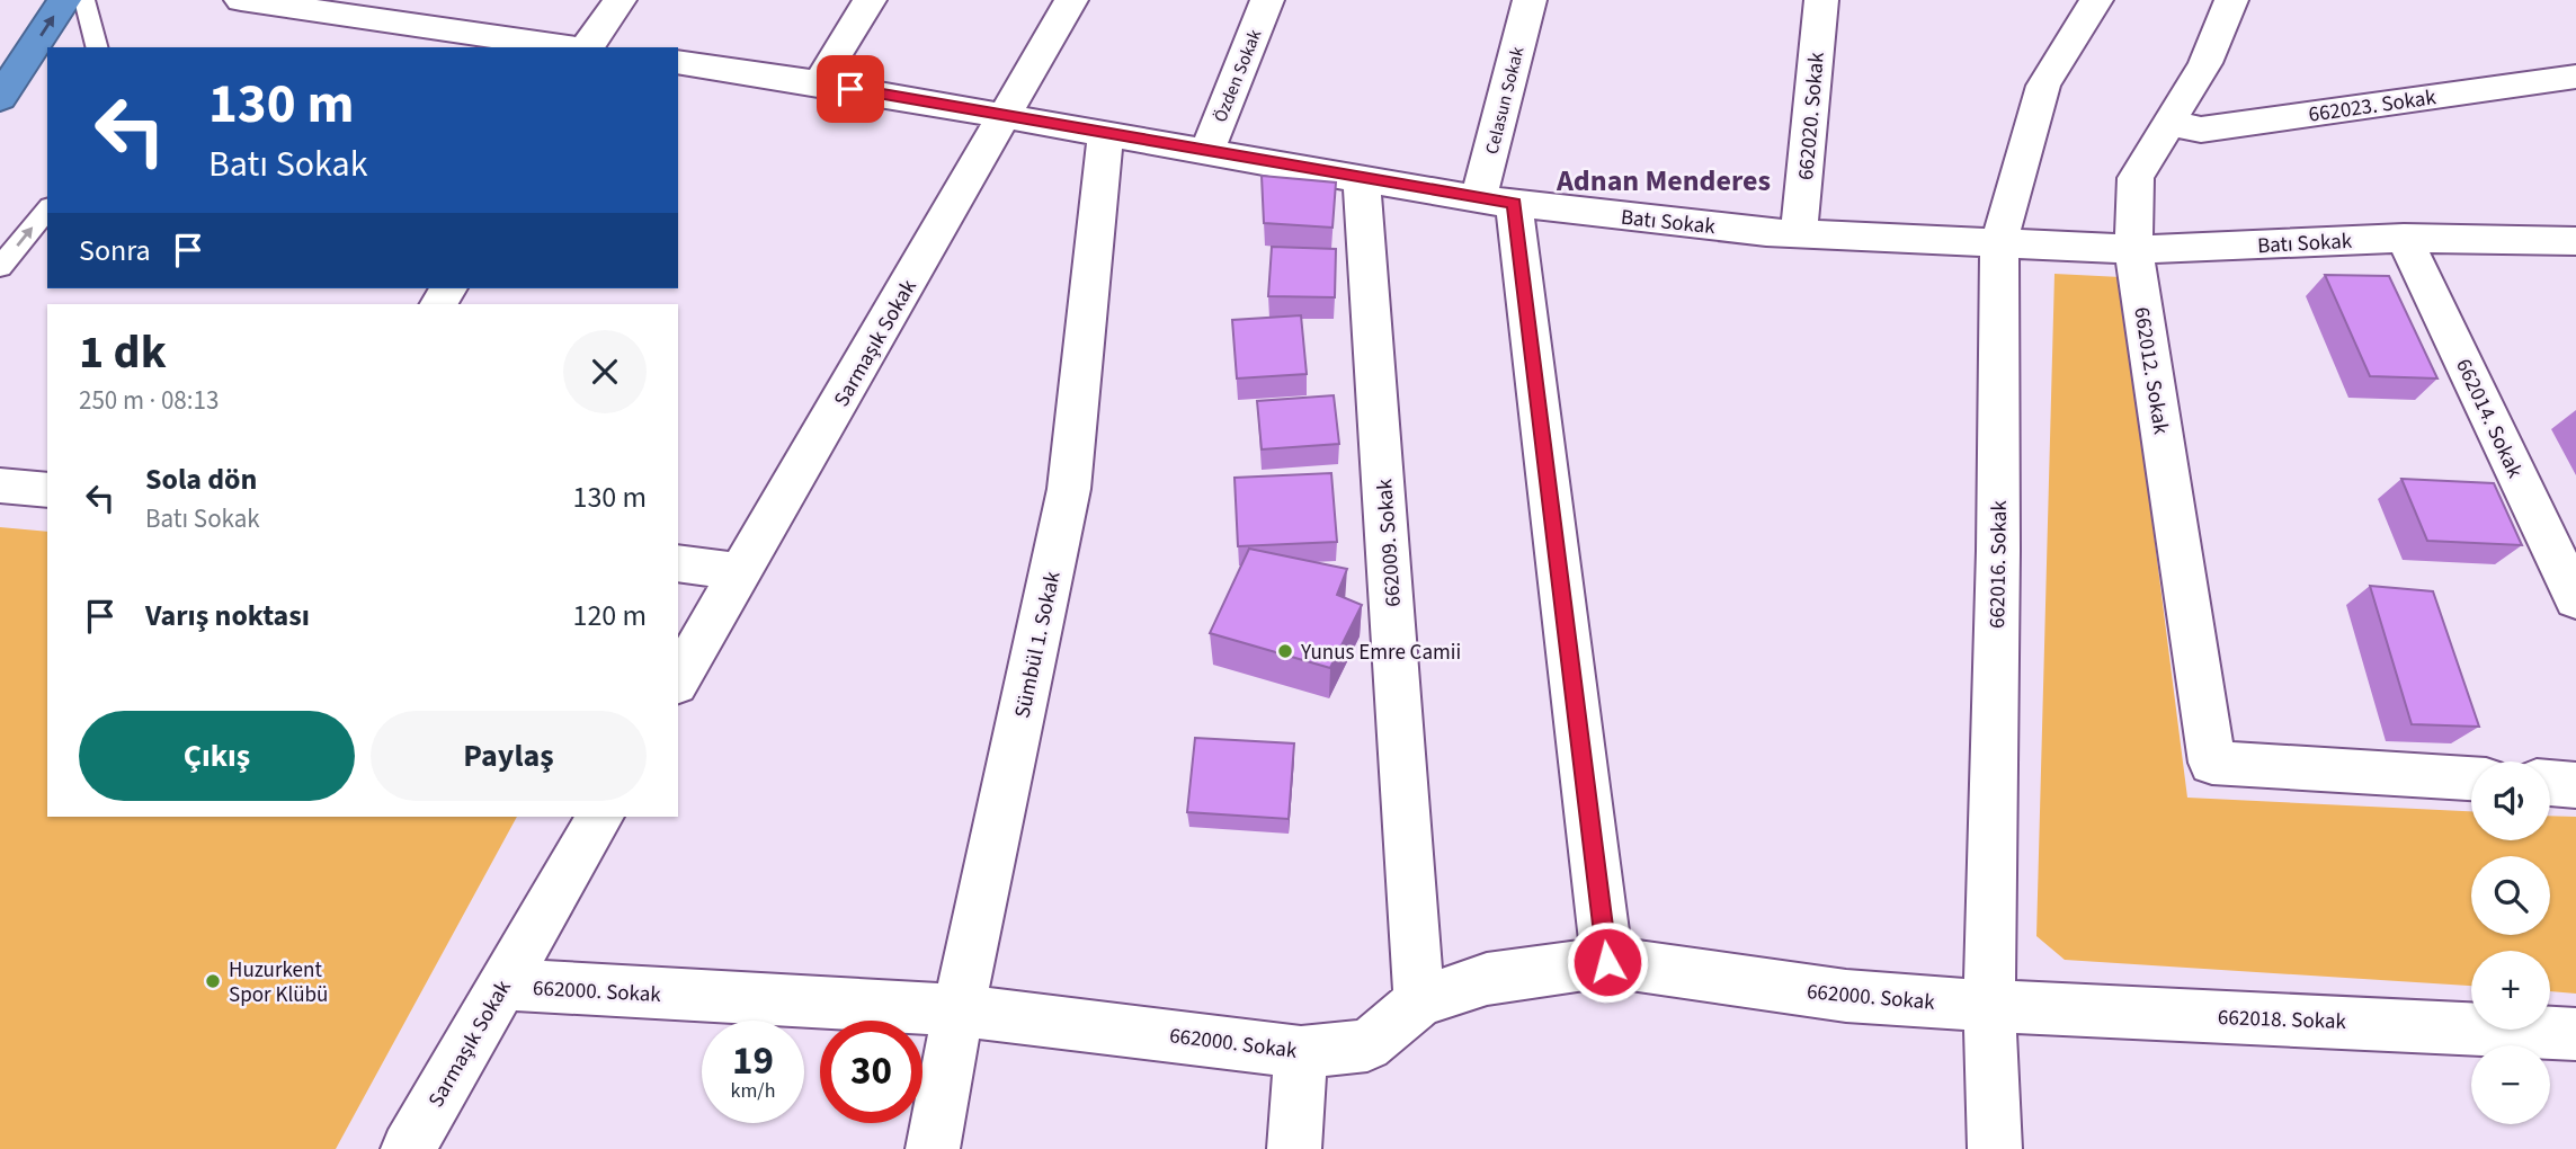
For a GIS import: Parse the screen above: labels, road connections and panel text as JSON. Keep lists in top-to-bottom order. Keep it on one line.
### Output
{"streets":{"street":["Özden Sokak","Celasun Sokak","662023. Sokak","662020. Sokak","Batı Sokak","Sarmaşık Sokak","662012. Sokak","662014. Sokak","662009. Sokak","662016. Sokak","Sümbül 1. Sokak","662000. Sokak","662018. Sokak"]},"crossings":[["Özden Sokak","Batı Sokak"],["Celasun Sokak","Batı Sokak"],["662023. Sokak","662012. Sokak"],["662020. Sokak","Batı Sokak"],["Batı Sokak","Sarmaşık Sokak"],["Batı Sokak","662012. Sokak"],["Batı Sokak","662014. Sokak"],["Batı Sokak","662009. Sokak"],["Batı Sokak","662016. Sokak"],["Batı Sokak","Sümbül 1. Sokak"],["Sarmaşık Sokak","662000. Sokak"],["662009. Sokak","662000. Sokak"],["662016. Sokak","662000. Sokak"],["662016. Sokak","662018. Sokak"],["Sümbül 1. Sokak","662000. Sokak"],["662000. Sokak","662018. Sokak"]],"districts":["Adnan Menderes"],"places":["Yunus Emre Camii","Huzurkent Spor Klübü"],"page":{"turn":["130 m","Batı Sokak"],"then":"Sonra","heading":["1 dk","250 m · 08:13"],"list":[{"name":"Sola dön","note":"Batı Sokak","value":"130 m"},{"name":"Varış noktası","value":"120 m"}],"buttons":["Çıkış","Paylaş"],"map_buttons":["+","−"],"speed":"19 km/h","limit":"30"}}
